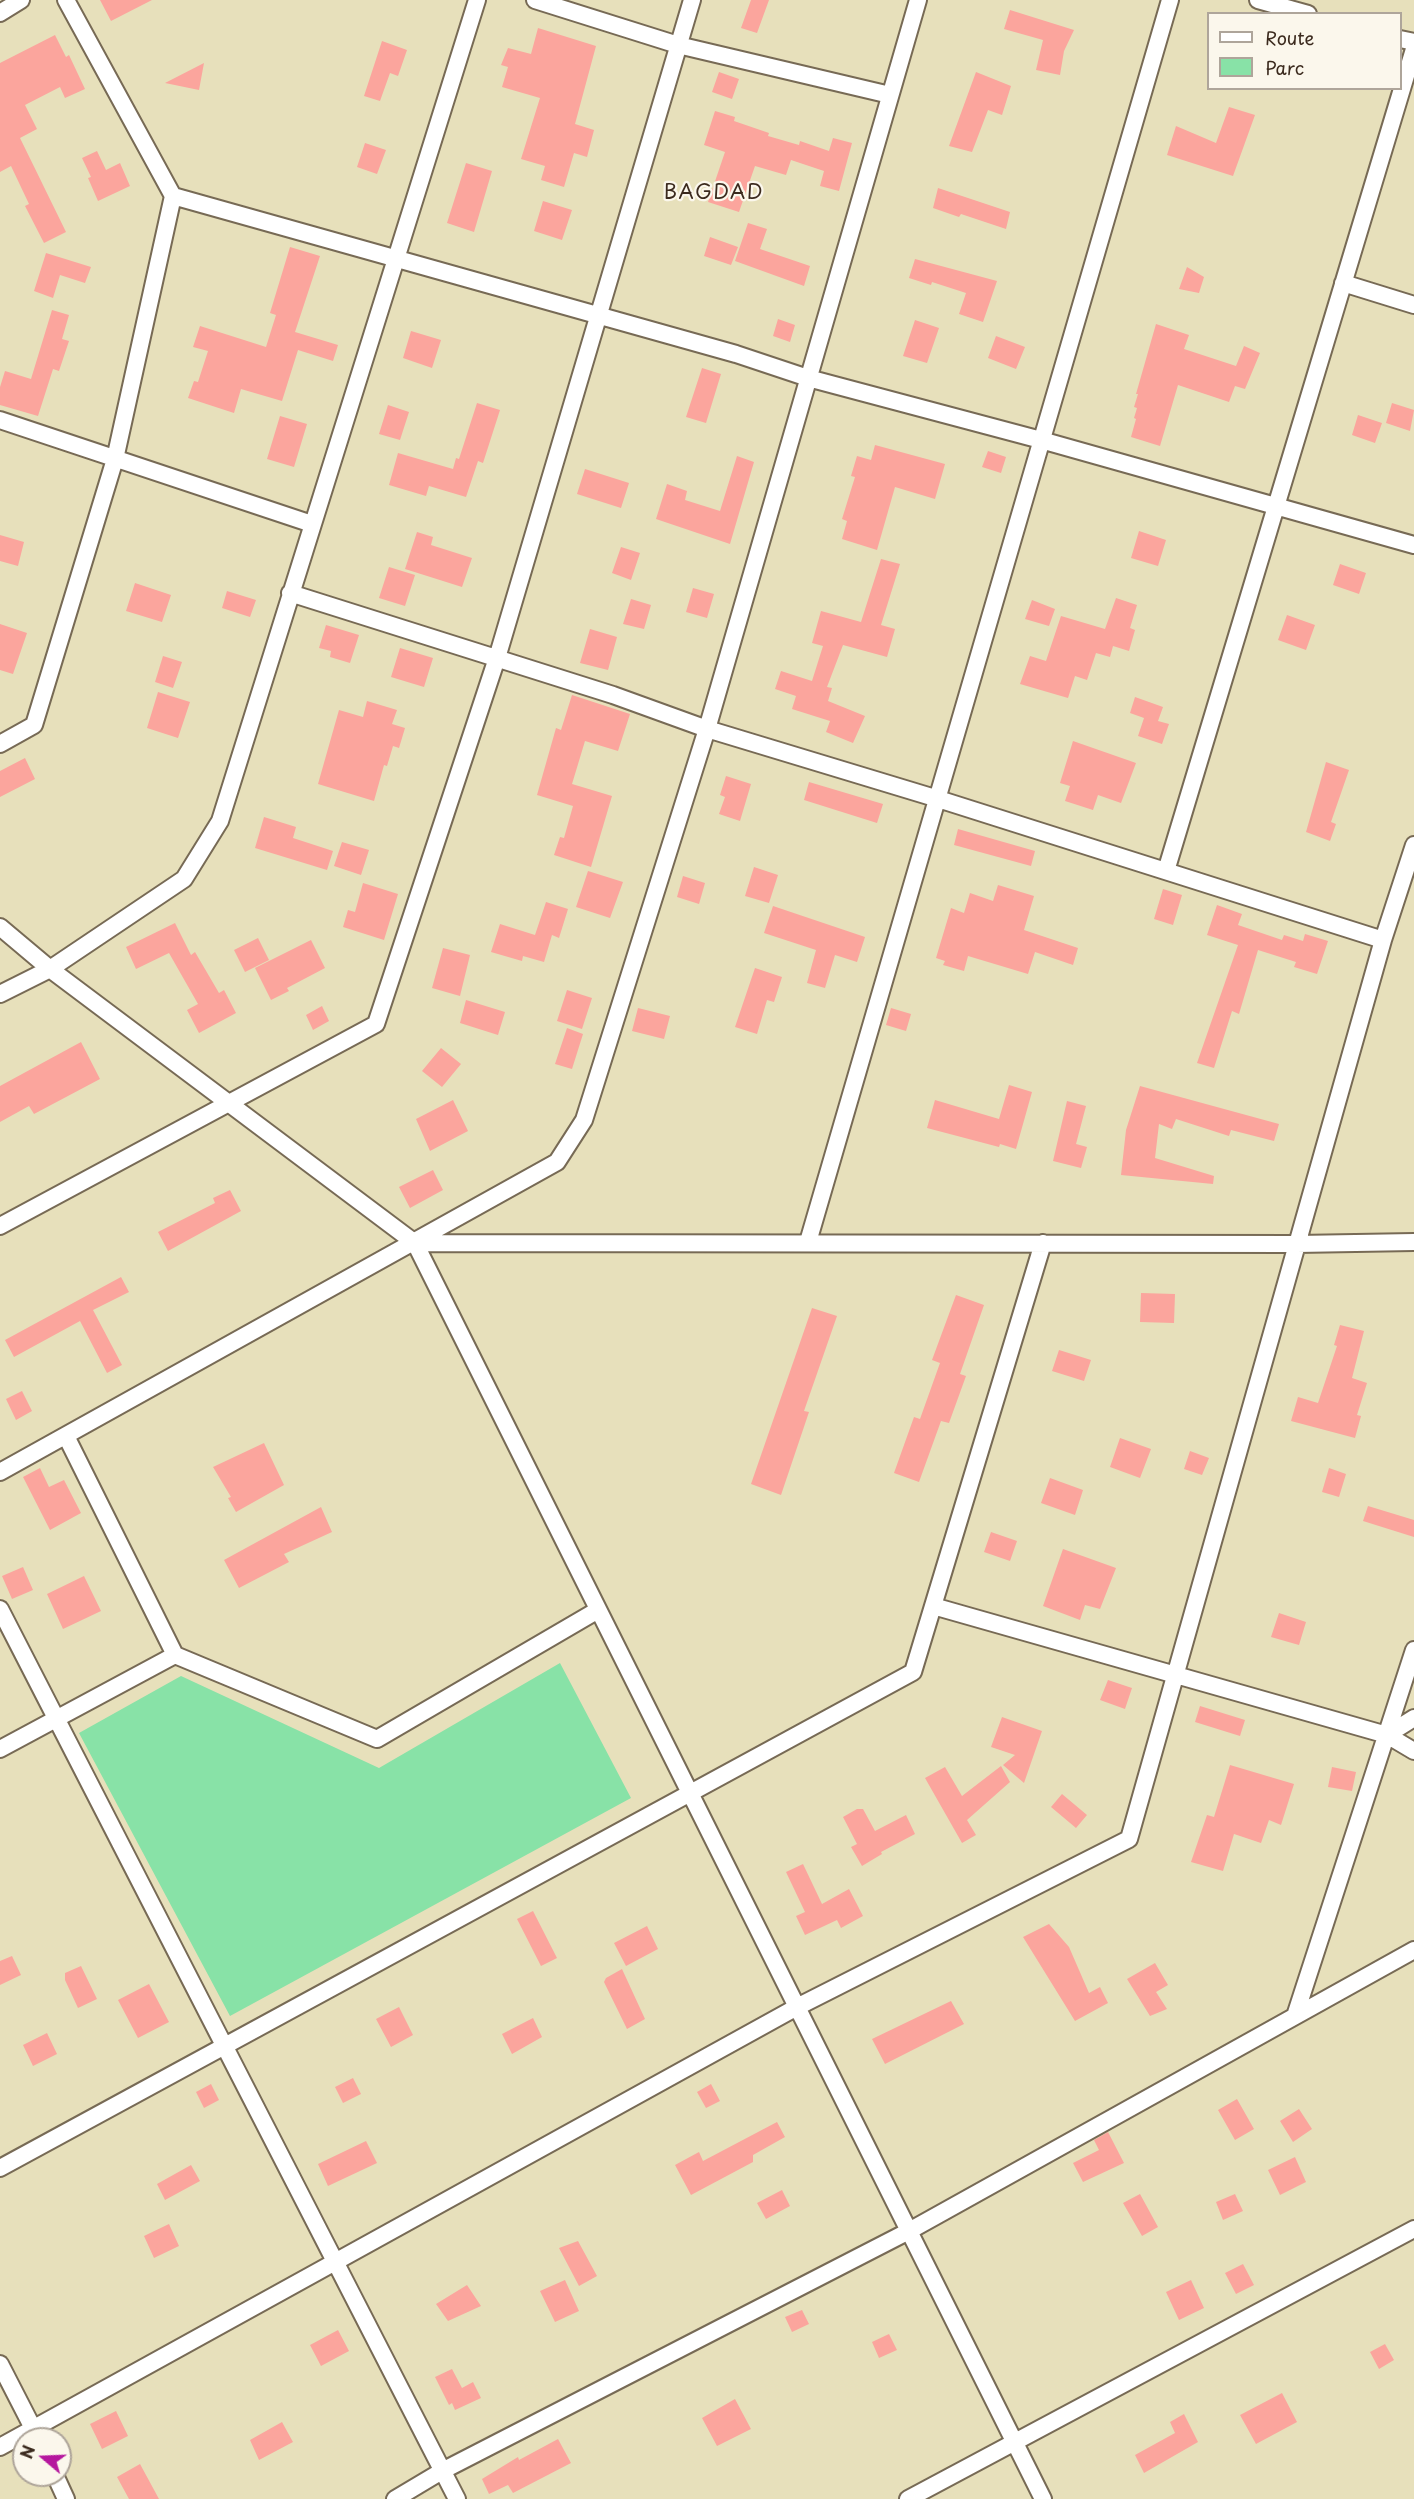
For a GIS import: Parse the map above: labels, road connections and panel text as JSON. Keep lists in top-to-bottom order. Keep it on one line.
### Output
{"districts":["BAGDAD"],"legend":["Route","Parc"],"north":"left"}
